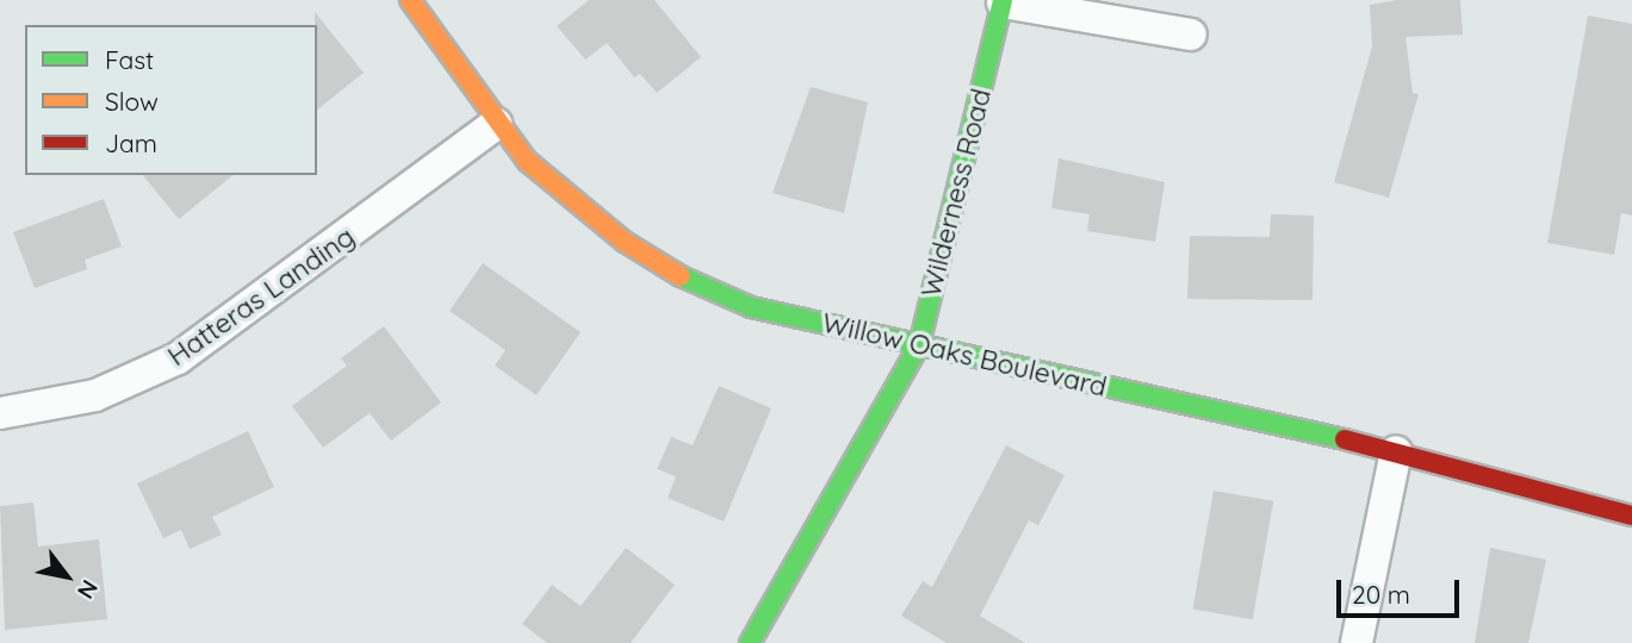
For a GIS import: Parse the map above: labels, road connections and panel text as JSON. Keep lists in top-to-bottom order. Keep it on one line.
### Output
{"streets":{"street":["Wilderness Road","Hatteras Landing","Willow Oaks Boulevard"]},"crossings":[["Wilderness Road","Willow Oaks Boulevard"],["Hatteras Landing","Willow Oaks Boulevard"]],"legend":["Fast","Slow","Jam"],"scale_bar":"20 m","north":"bottom right"}
